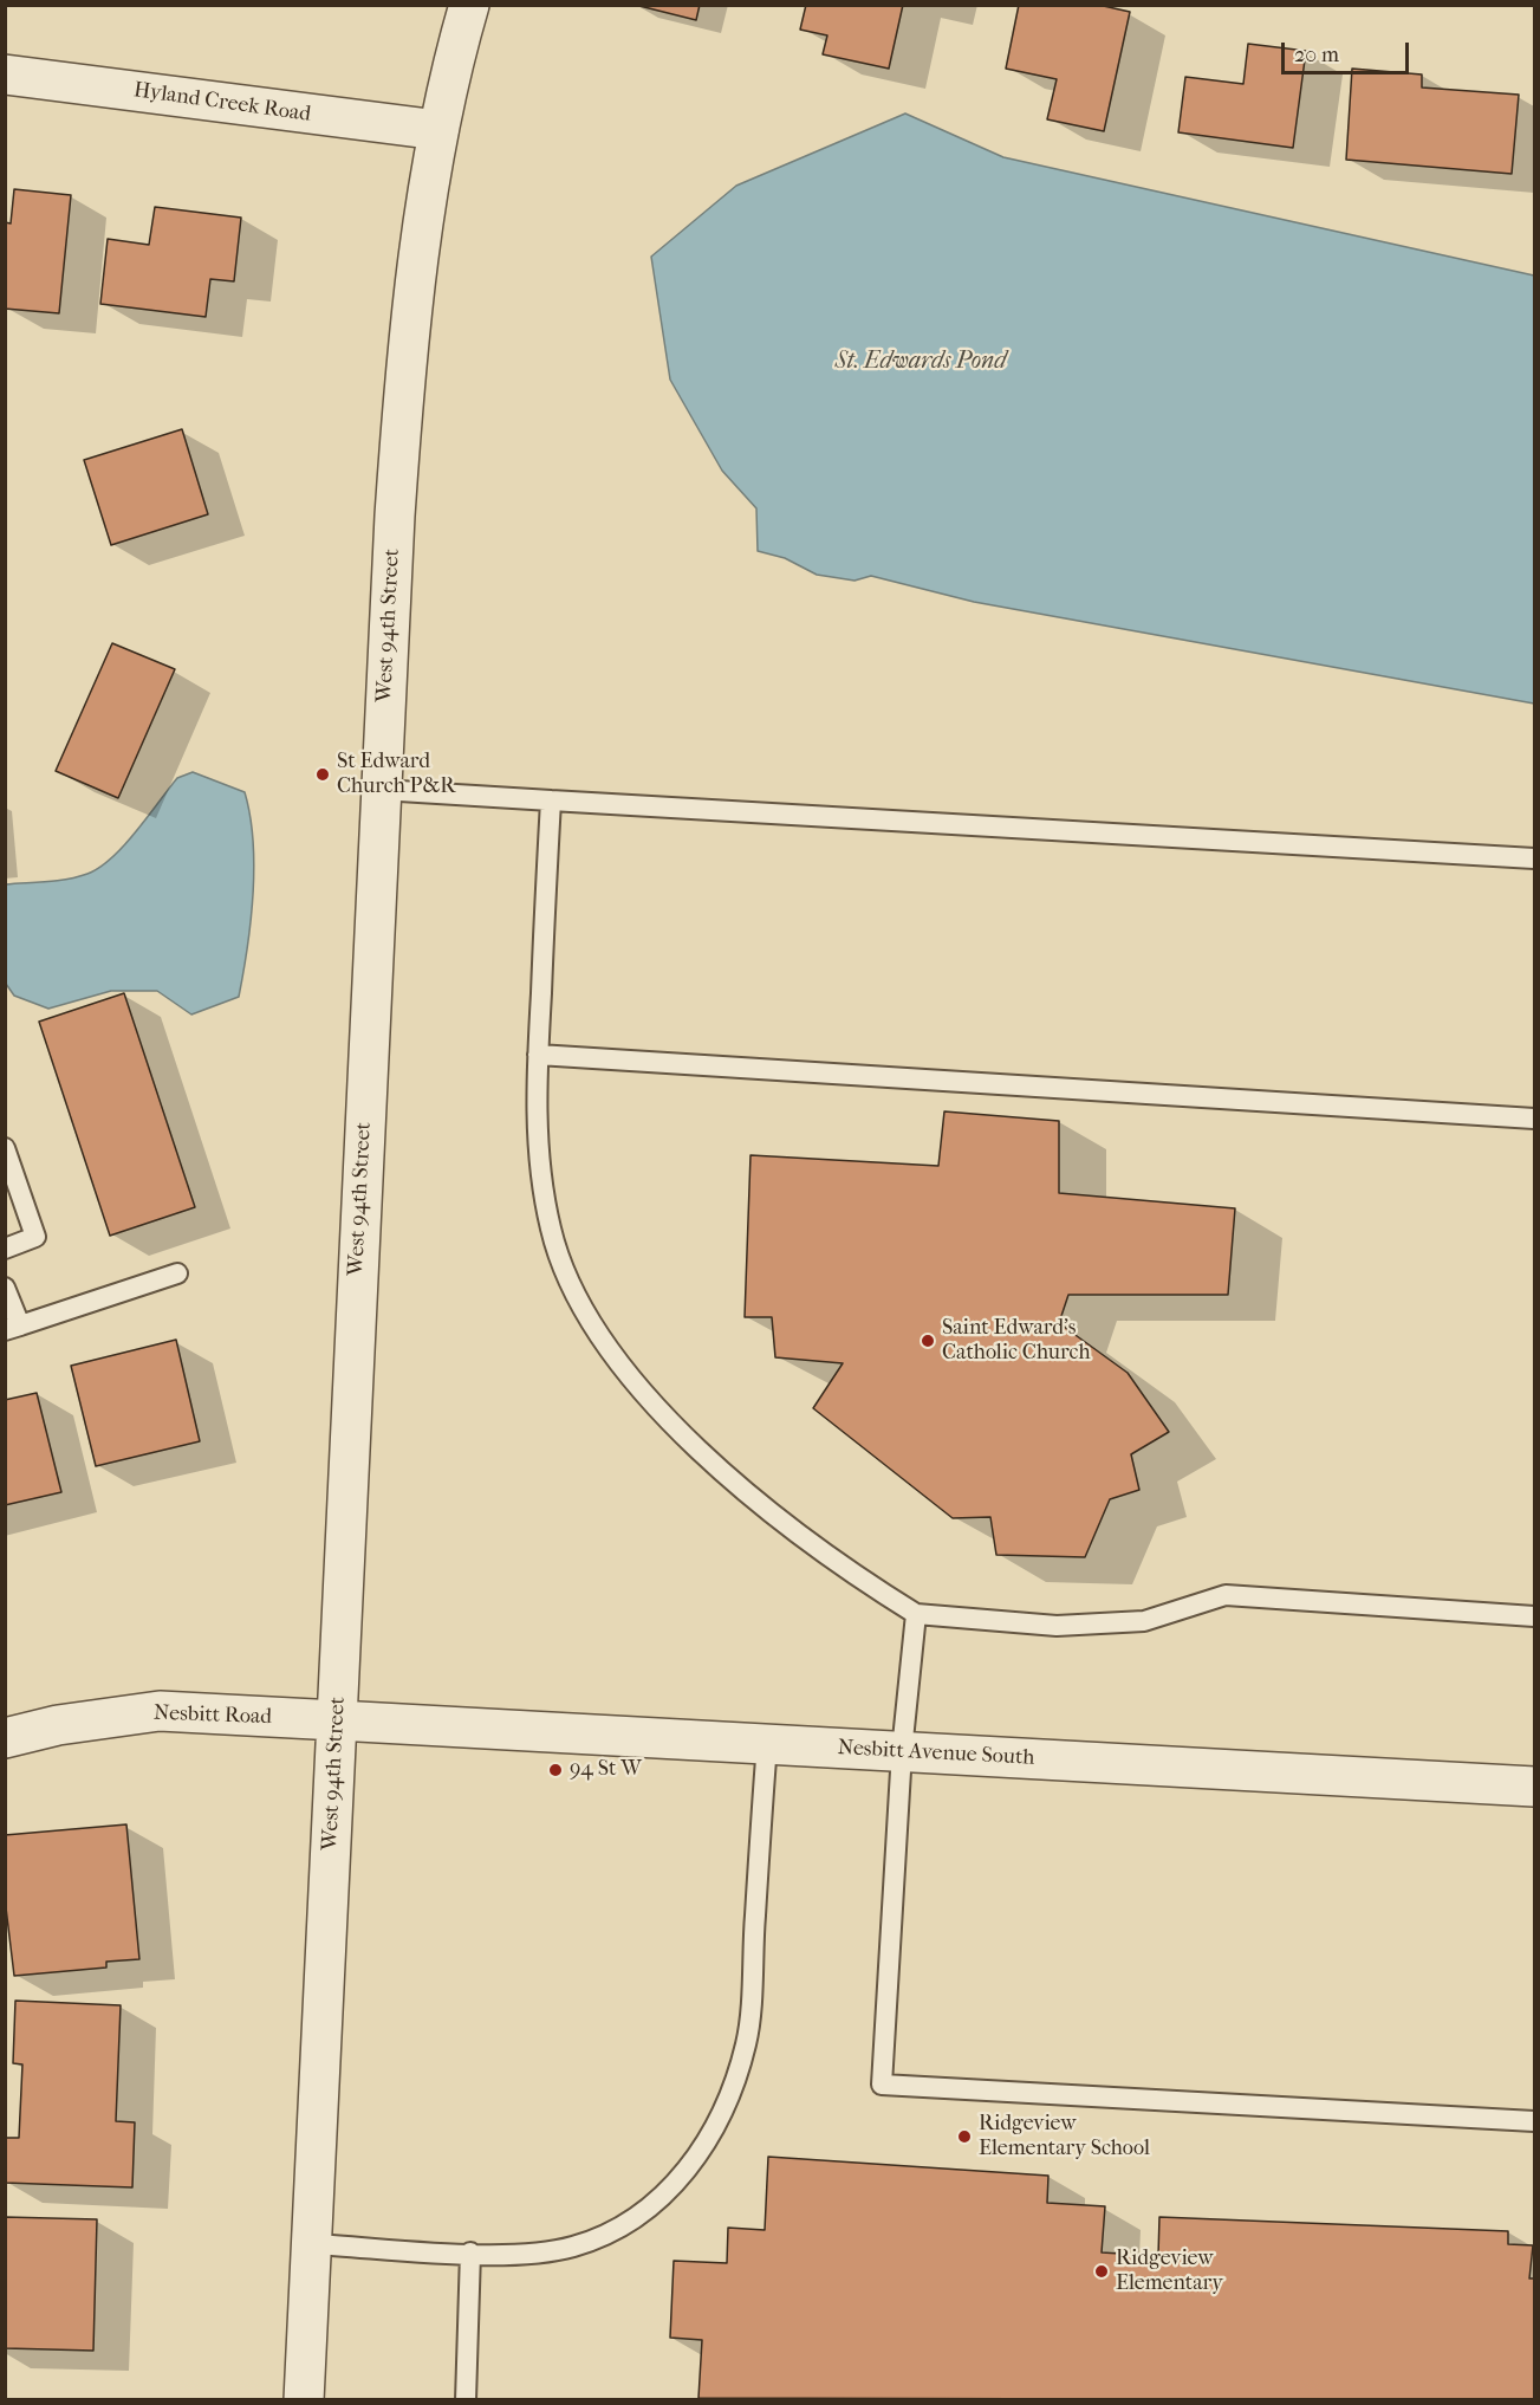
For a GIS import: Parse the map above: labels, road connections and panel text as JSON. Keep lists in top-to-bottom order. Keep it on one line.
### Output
{"streets":{"street":["Hyland Creek Road","West 94th Street","Nesbitt Road","Nesbitt Avenue South"]},"crossings":[["Hyland Creek Road","West 94th Street"],["West 94th Street","Nesbitt Road"],["West 94th Street","Nesbitt Avenue South"],["Nesbitt Road","Nesbitt Avenue South"]],"water":["St. Edwards Pond"],"places":["St Edward Church P&R","Saint Edward's Catholic Church","94 St W","Ridgeview Elementary School","Ridgeview Elementary"],"scale_bar":"20 m"}
